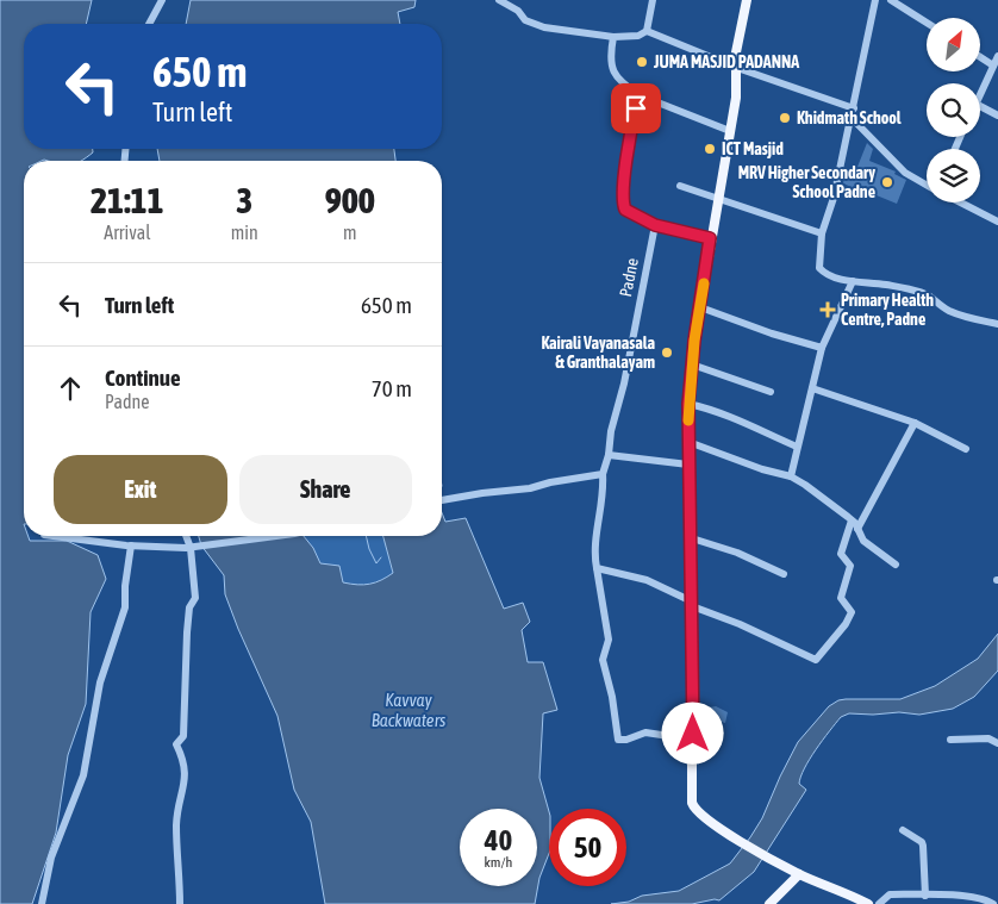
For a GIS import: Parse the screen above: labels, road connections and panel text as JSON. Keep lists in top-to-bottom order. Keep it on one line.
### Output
{"streets":{"street":["Padne"]},"water":["Kavvay Backwaters"],"places":{"other":["JUMA MASJID PADANNA","Khidmath School","ICT Masjid","MRV Higher Secondary School Padne","Kairali Vayanasala & Granthalayam"],"health":["Primary Health Centre, Padne"]},"north":"top right","page":{"turn":["650 m","Turn left"],"eta":["21:11","Arrival","3","min","900","m"],"list":[{"name":"Turn left","value":"650 m"},{"name":"Continue","note":"Padne","value":"70 m"}],"buttons":["Exit","Share"],"speed":"40 km/h","limit":"50"}}
